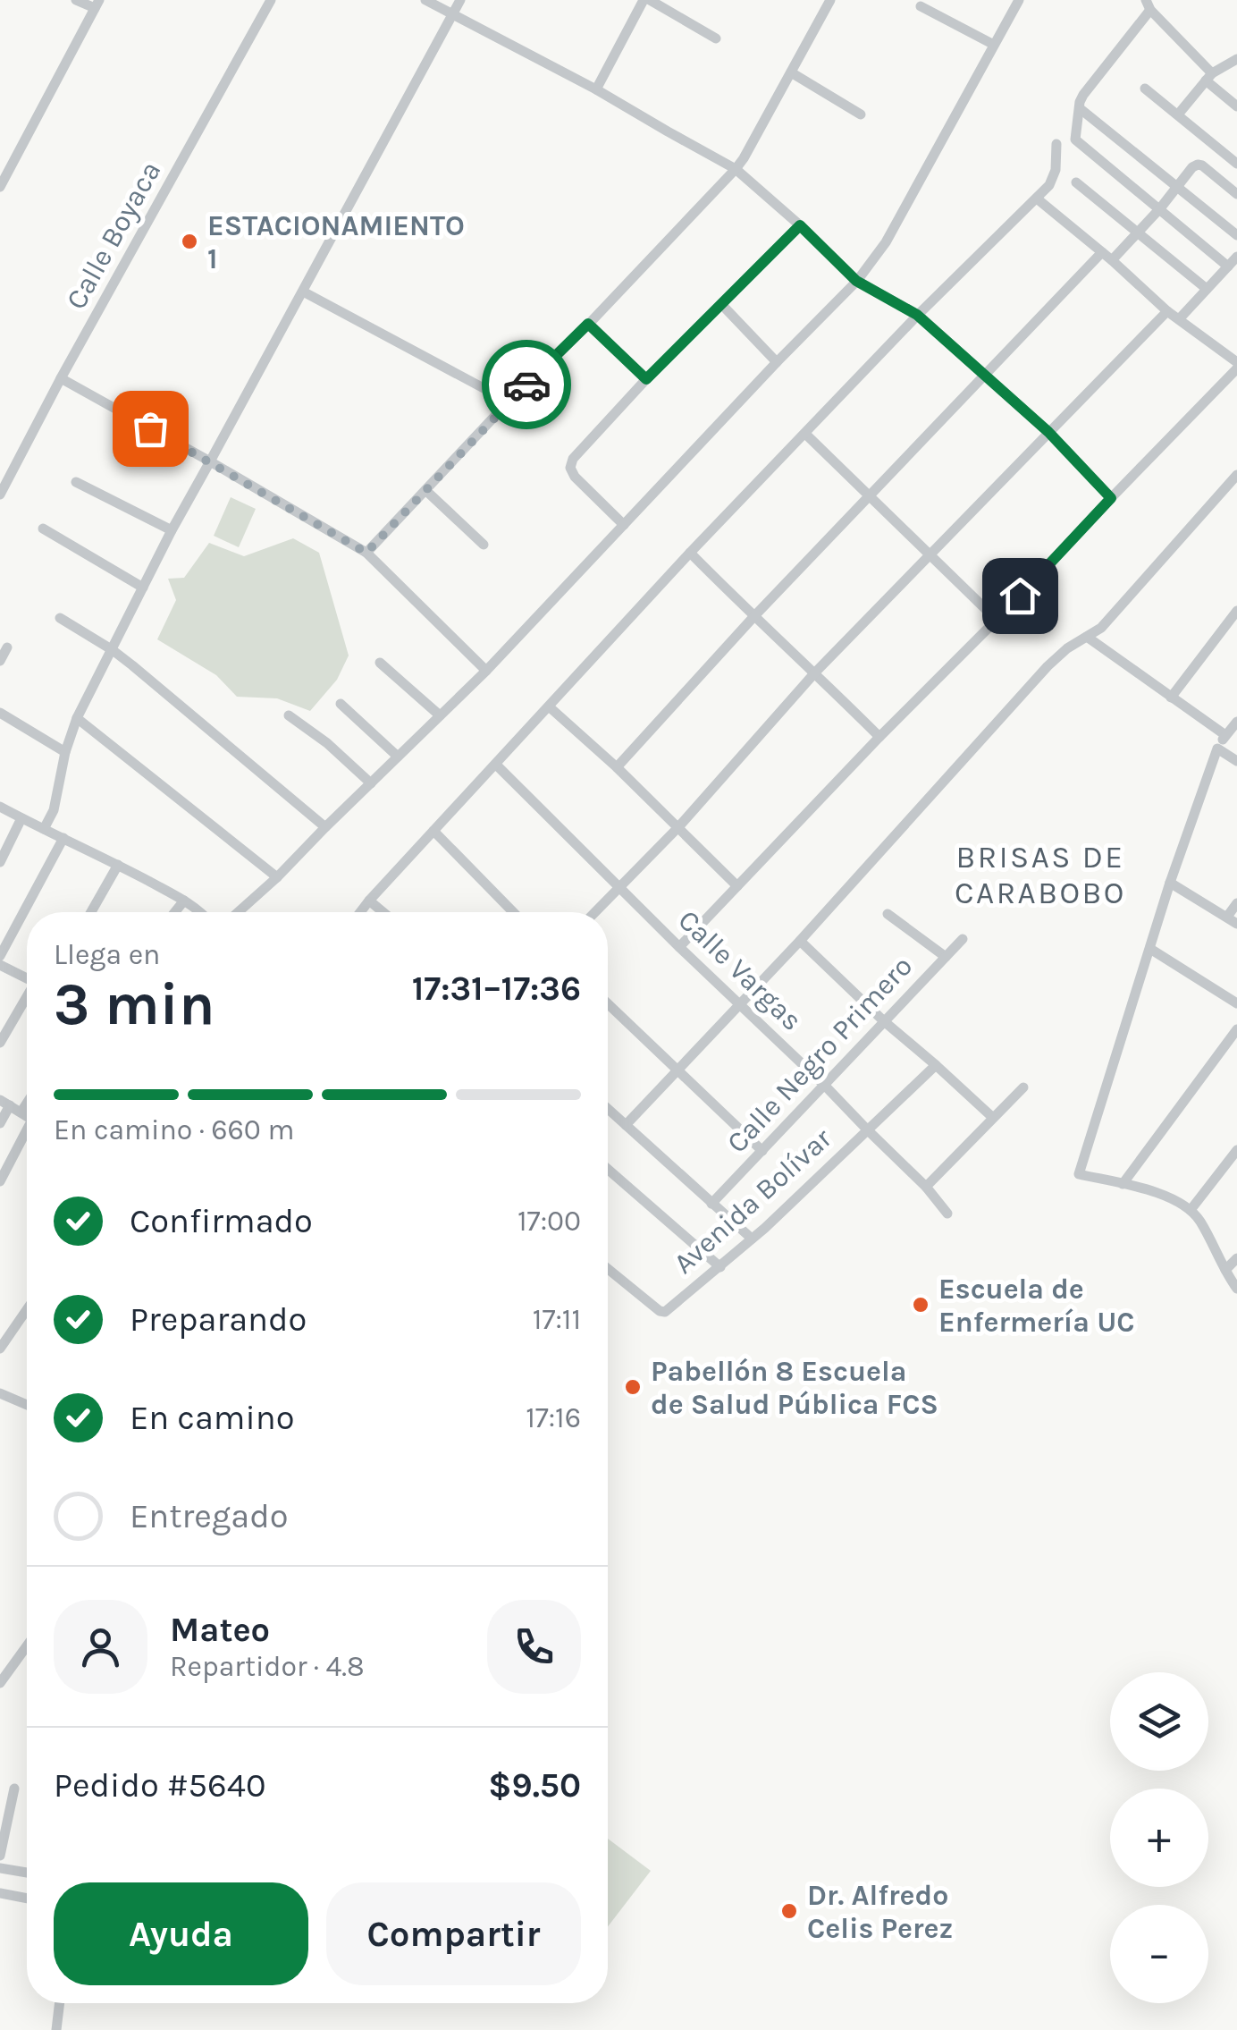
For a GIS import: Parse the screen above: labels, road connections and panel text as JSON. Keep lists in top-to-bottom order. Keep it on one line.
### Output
{"streets":{"street":["Calle Boyaca","Calle Vargas","Calle Negro Primero","Avenida Bolívar"]},"crossings":[["Calle Vargas","Calle Negro Primero"],["Calle Vargas","Avenida Bolívar"]],"districts":["BRISAS DE CARABOBO"],"places":["ESTACIONAMIENTO 1","Escuela de Enfermería UC","Pabellón 8 Escuela de Salud Pública FCS","Dr. Alfredo Celis Perez"],"page":{"heading":["3 min","Llega en","17:31–17:36"],"panel":["Mateo","Repartidor · 4.8","Pedido #5640","$9.50"],"bar":"En camino · 660 m","list":[["Confirmado","17:00"],["Preparando","17:11"],["En camino","17:16"],"Entregado"],"map_buttons":["+","−"],"buttons":["Ayuda","Compartir"]}}
